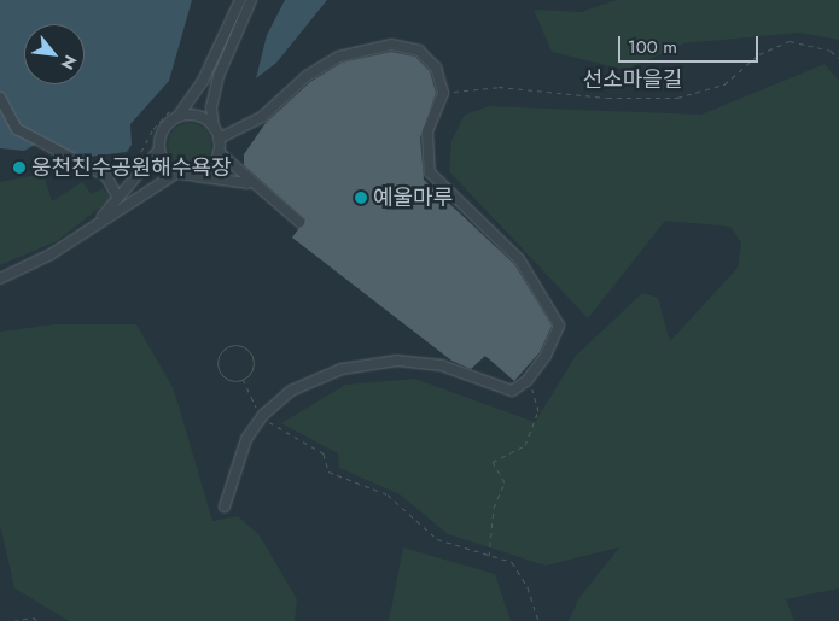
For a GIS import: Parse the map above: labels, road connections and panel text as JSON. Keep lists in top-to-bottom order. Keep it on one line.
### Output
{"streets":{"path":["선소마을길"]},"places":["웅천친수공원해수욕장","예울마루"],"scale_bar":"100 m","north":"bottom right"}
